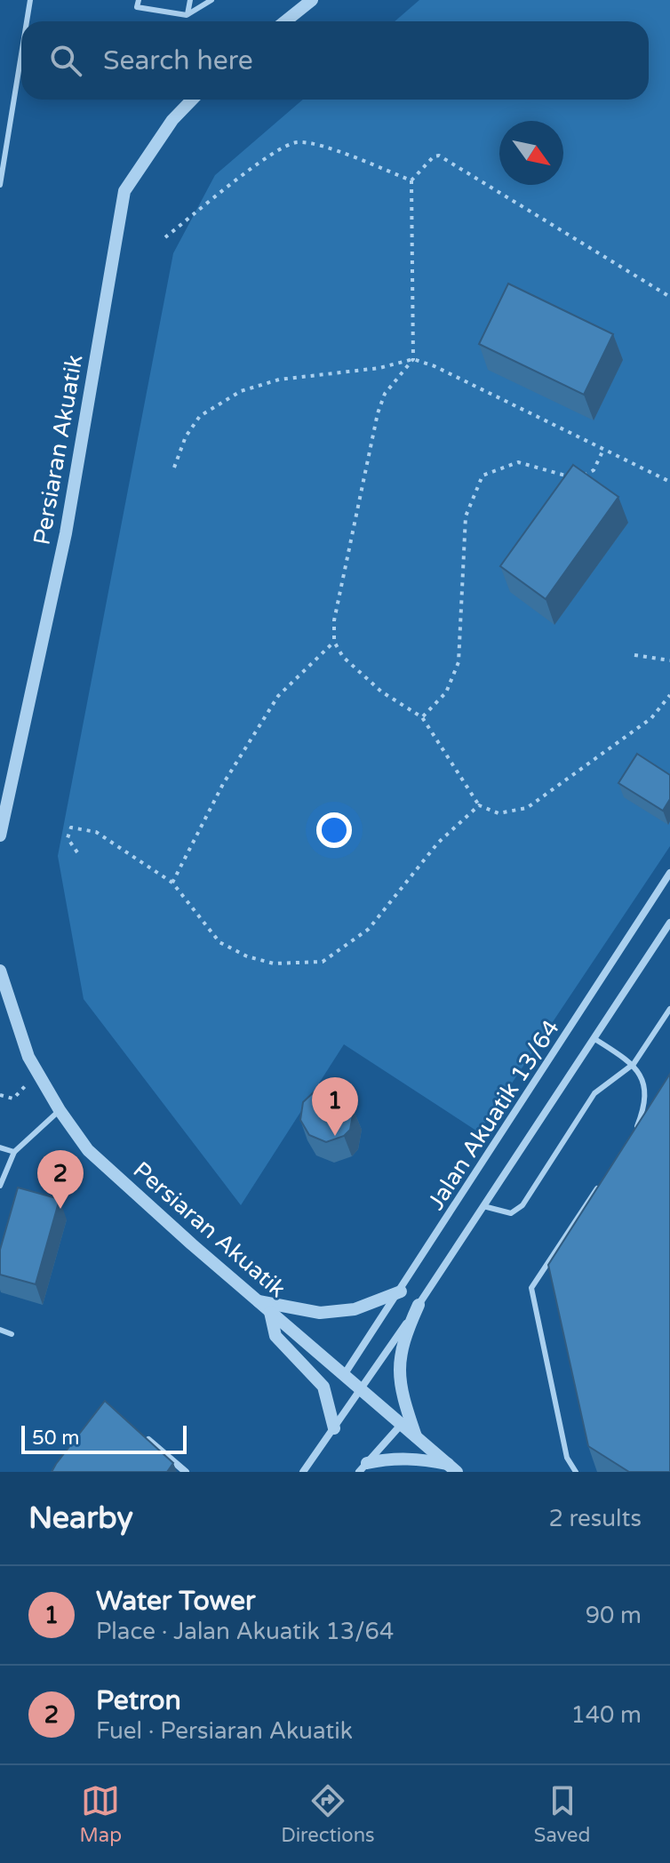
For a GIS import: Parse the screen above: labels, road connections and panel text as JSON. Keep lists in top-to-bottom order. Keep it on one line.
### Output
{"streets":{"street":["Persiaran Akuatik","Jalan Akuatik 13/64"]},"crossings":[["Persiaran Akuatik","Jalan Akuatik 13/64"]],"scale_bar":"50 m","north":"bottom right","page":{"search":"Search here","pins":["1","2"],"scale":"50 m","heading":["Nearby","2 results"],"list":[{"mark":"1","name":"Water Tower","note":"Place · Jalan Akuatik 13/64","value":"90 m"},{"mark":"2","name":"Petron","note":"Fuel · Persiaran Akuatik","value":"140 m"}],"nav":["Map","Directions","Saved"]}}
